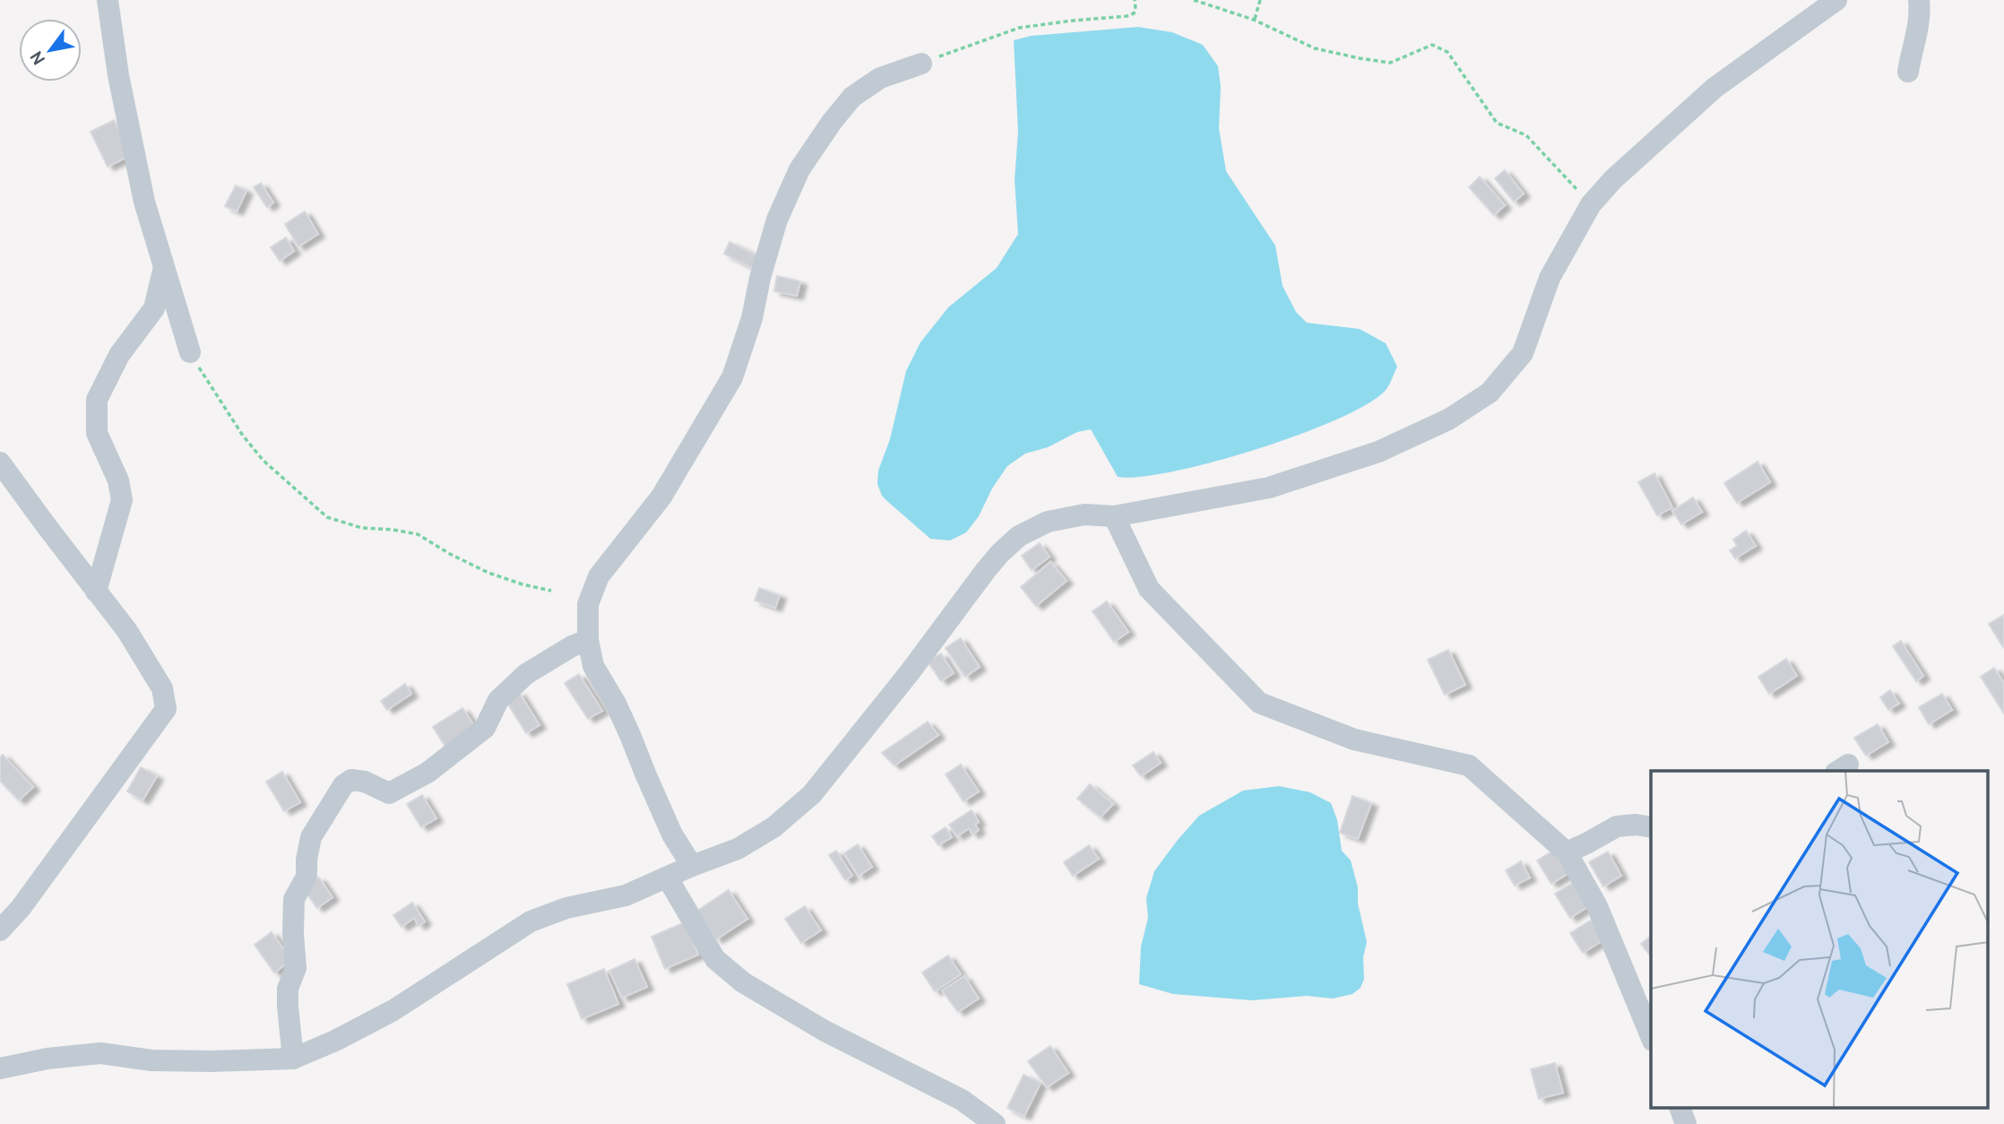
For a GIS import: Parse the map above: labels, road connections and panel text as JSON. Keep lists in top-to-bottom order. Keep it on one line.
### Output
{"north":"bottom left"}
